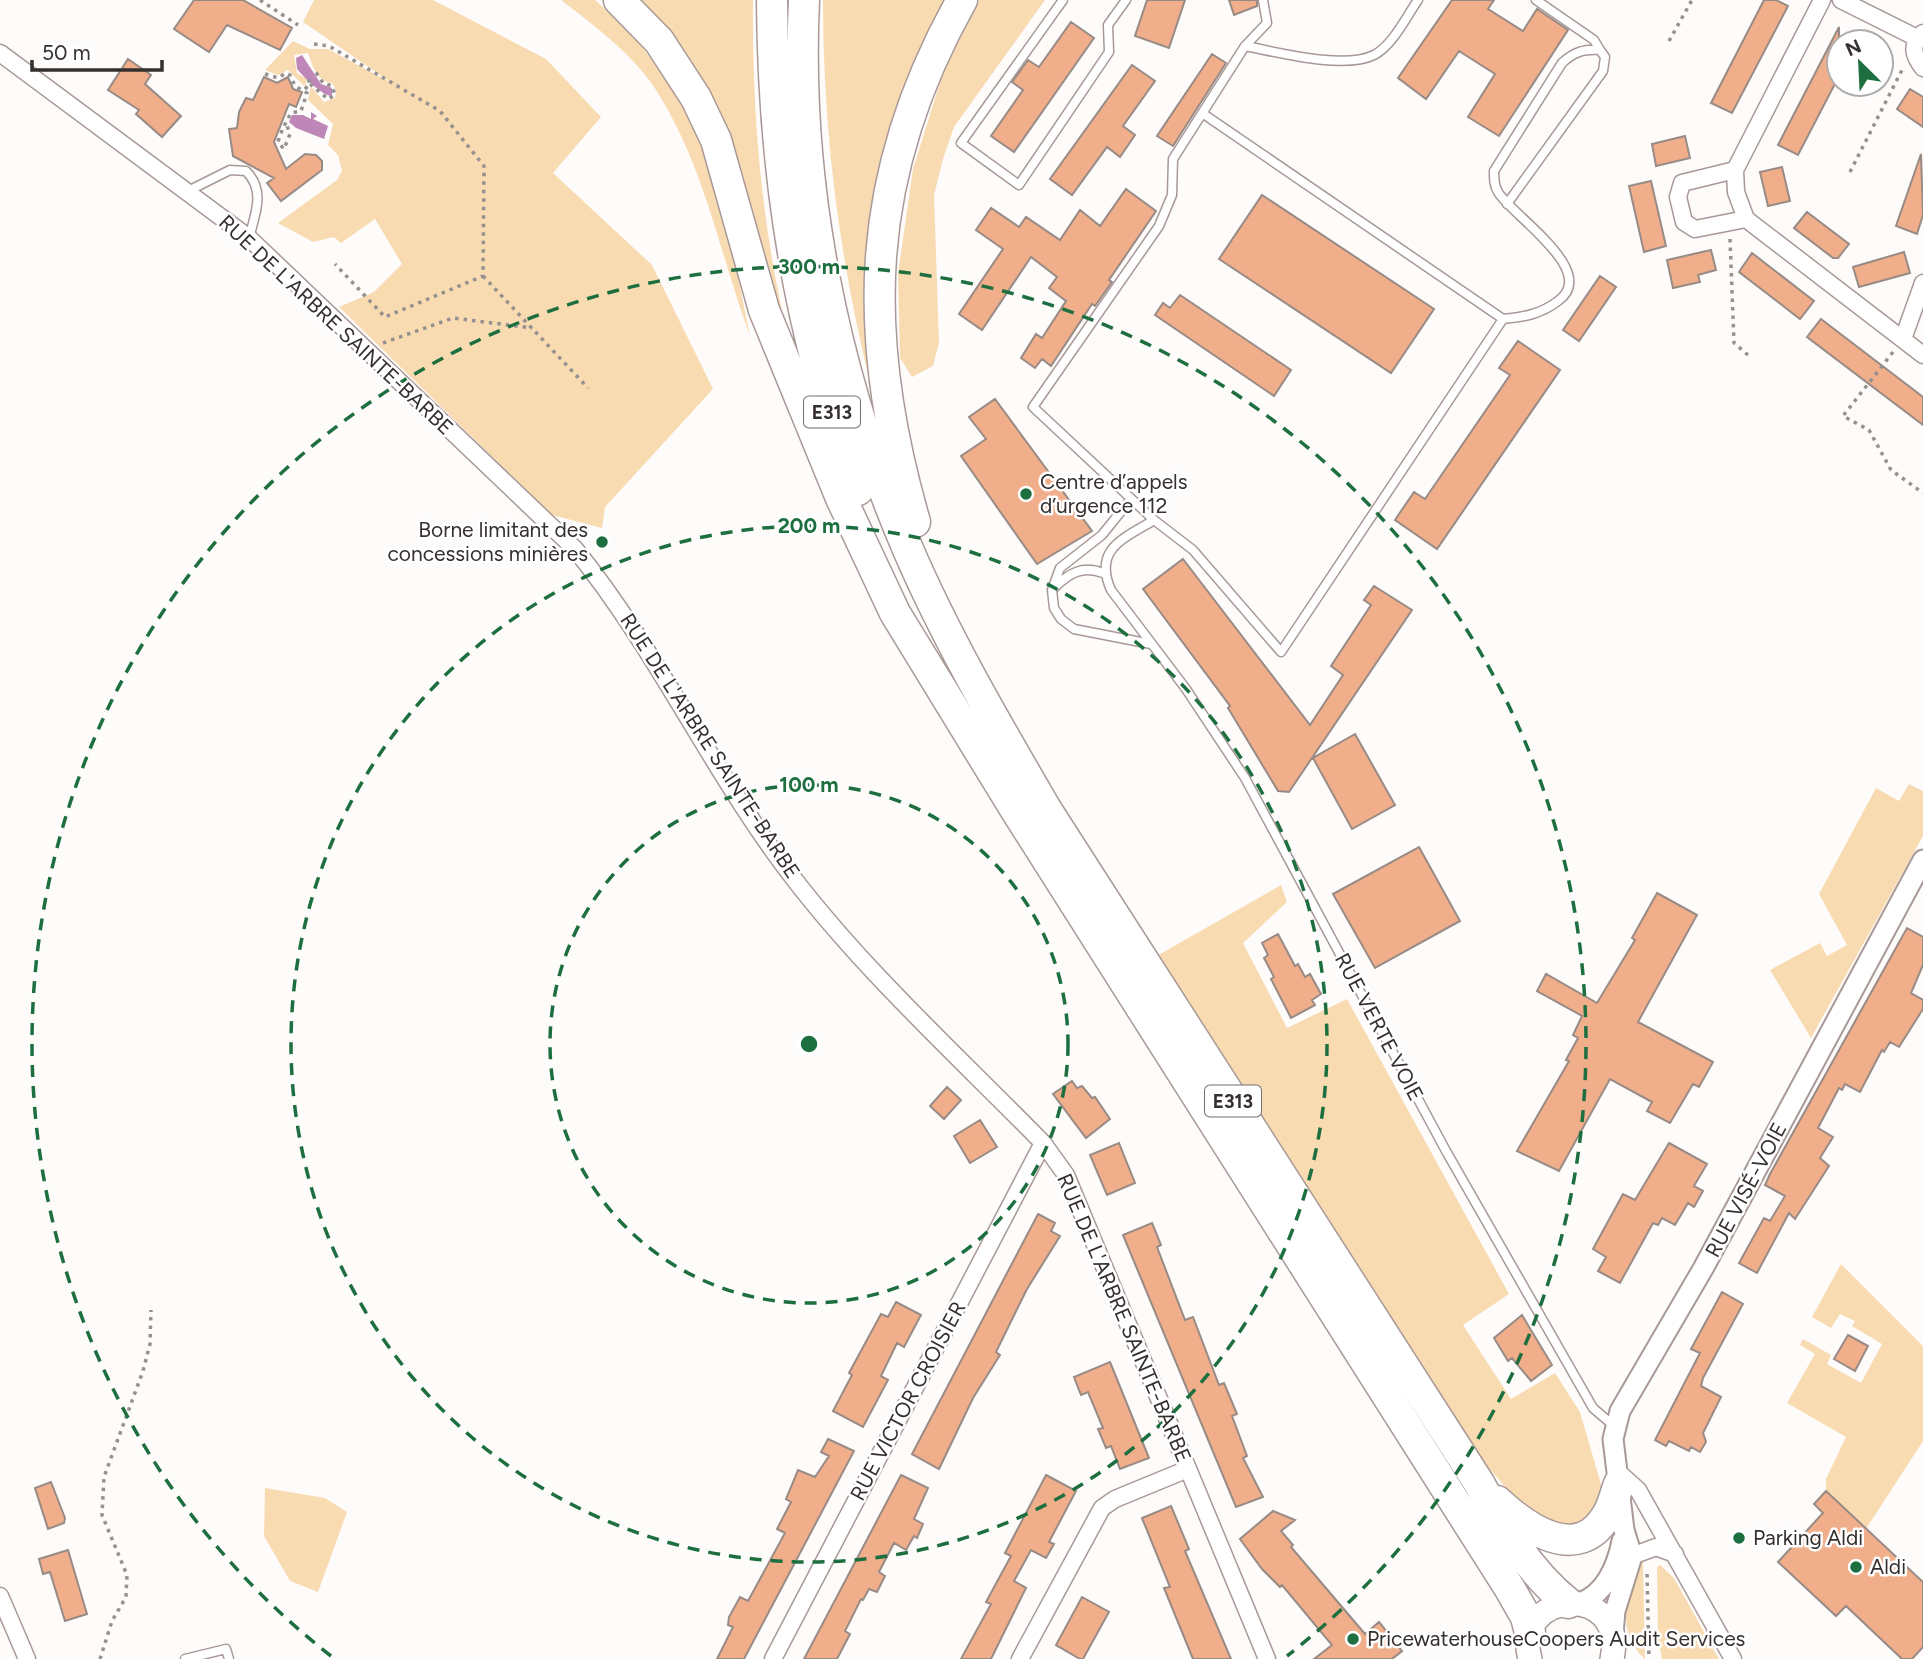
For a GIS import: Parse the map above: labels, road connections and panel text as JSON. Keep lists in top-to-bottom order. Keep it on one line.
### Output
{"streets":{"highway":["E313"],"street":["RUE DE L'ARBRE SAINTE-BARBE","RUE VISÉ-VOIE","RUE VICTOR CROISIER"],"lane":["RUE VERTE VOIE"]},"crossings":[["RUE DE L'ARBRE SAINTE-BARBE","RUE VICTOR CROISIER"],["RUE VERTE VOIE","RUE VISÉ-VOIE"]],"places":["Centre d’appels d’urgence 112","Borne limitant des concessions minières","Parking Aldi","Aldi","PricewaterhouseCoopers Audit Services"],"scale_bar":"50 m","north":"top left","rings":["300 m","200 m","100 m"]}
